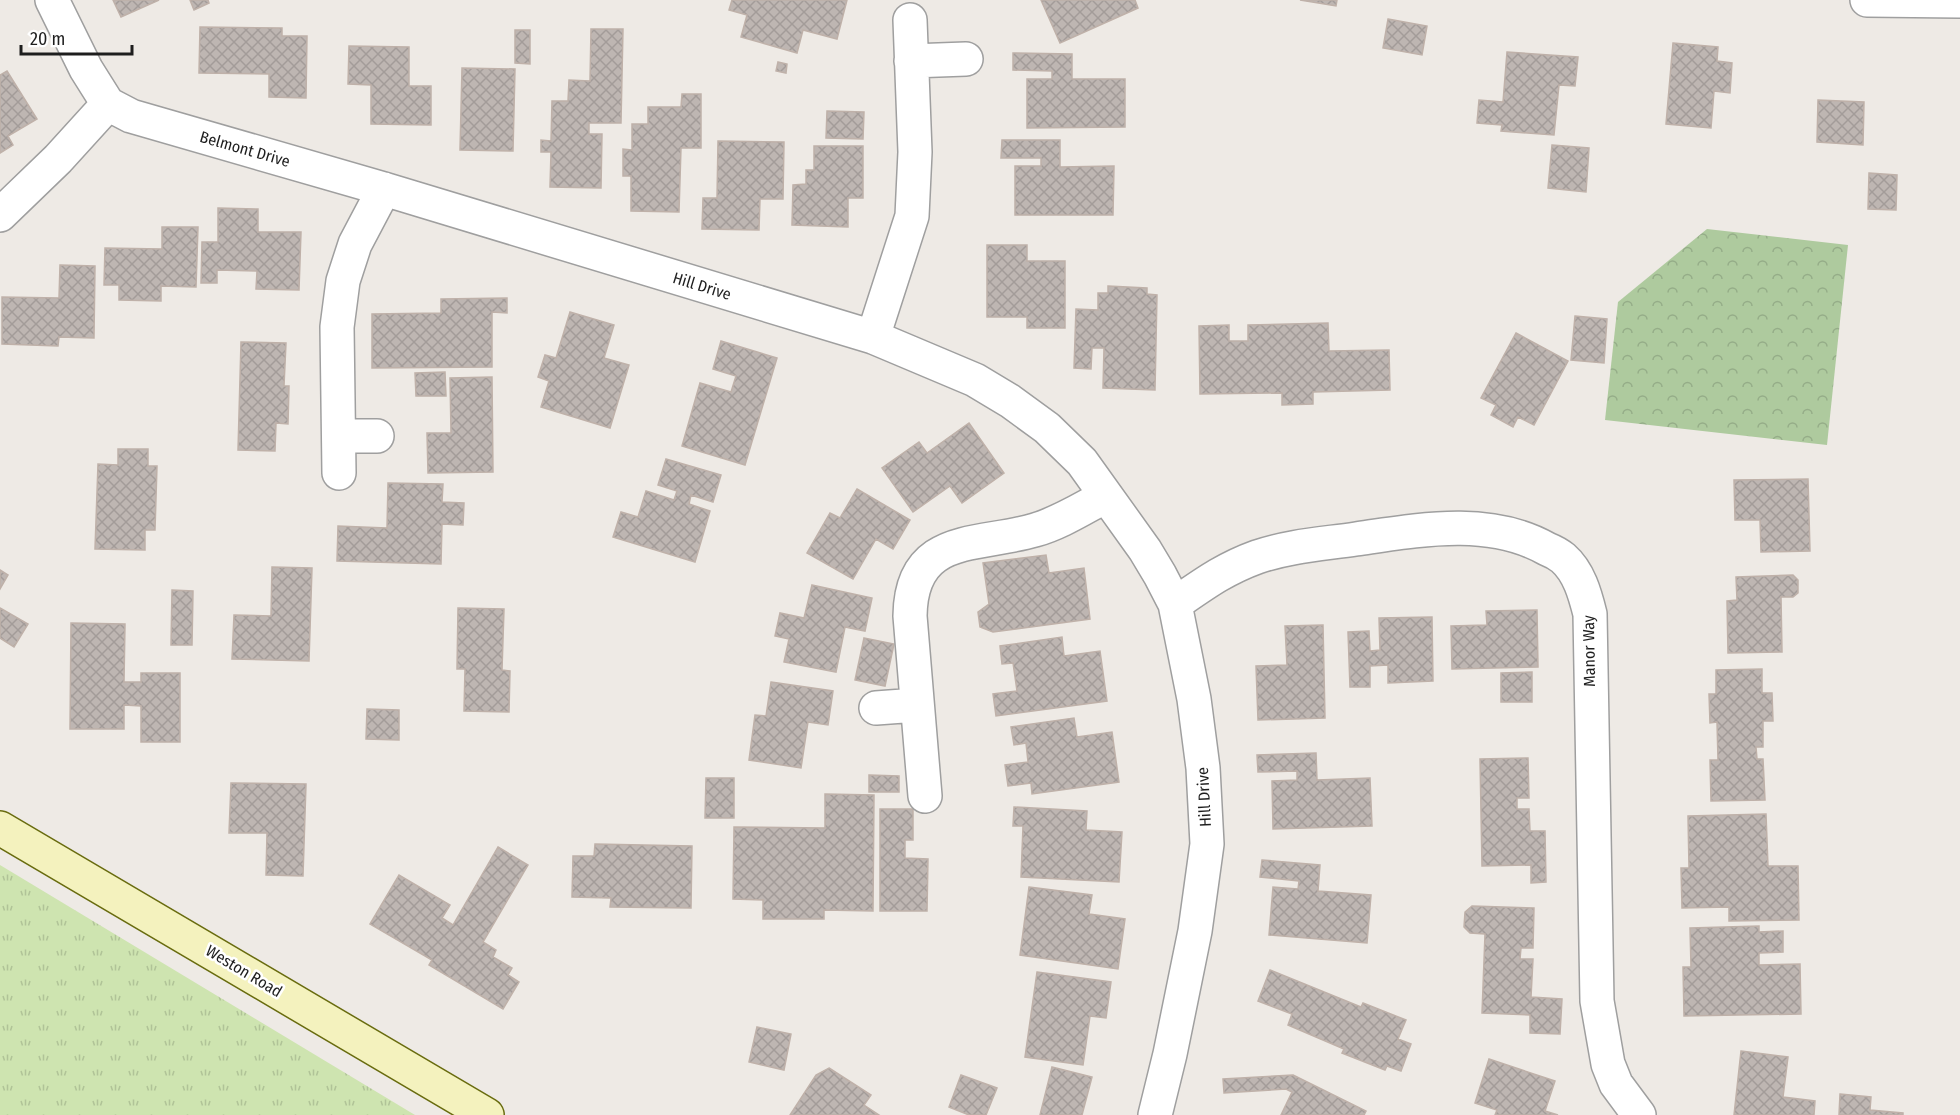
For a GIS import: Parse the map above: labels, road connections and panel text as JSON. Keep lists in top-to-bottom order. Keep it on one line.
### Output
{"streets":{"main road":["Weston Road"],"street":["Belmont Drive","Hill Drive","Manor Way"]},"crossings":[["Belmont Drive","Hill Drive"],["Hill Drive","Manor Way"]],"scale_bar":"20 m"}
